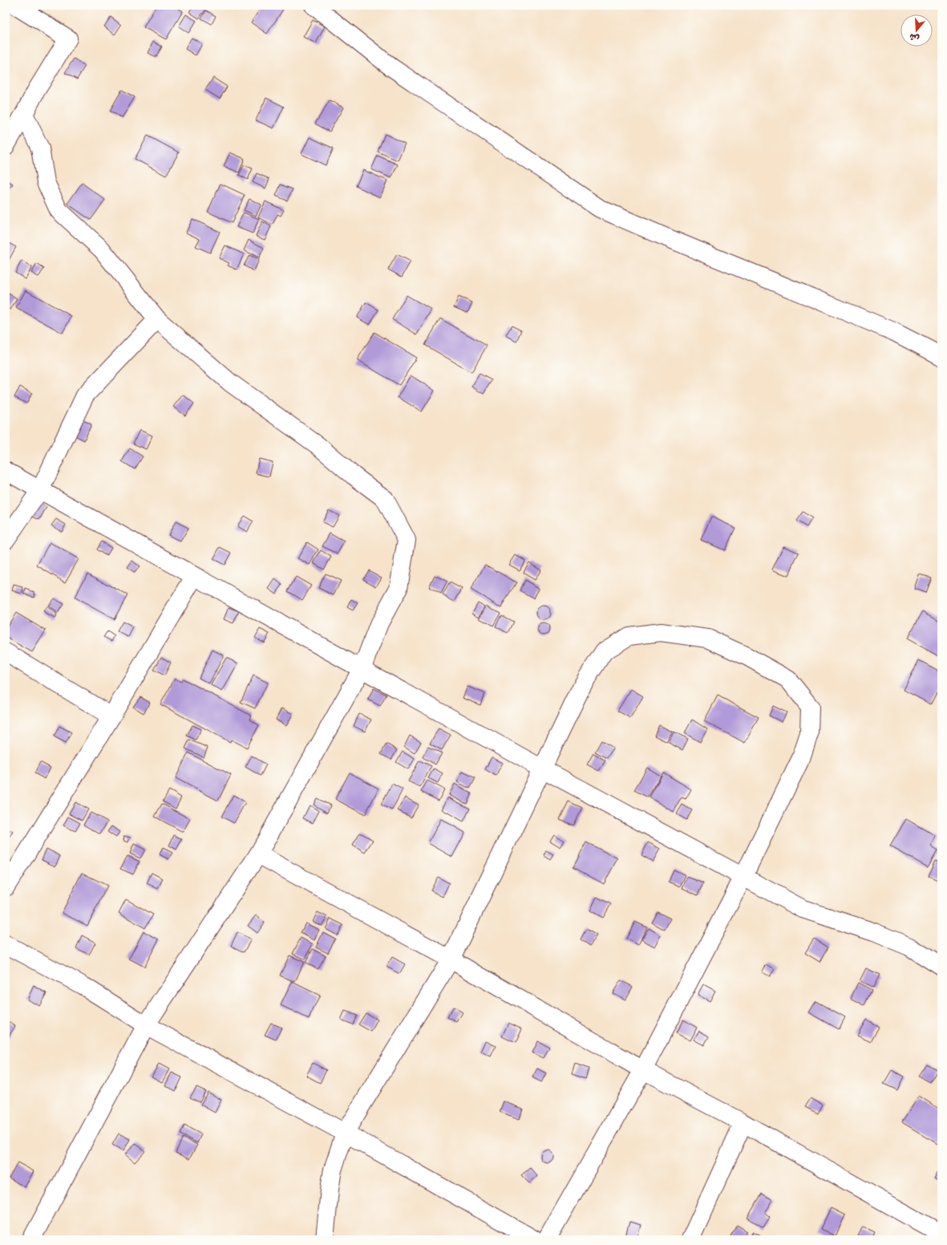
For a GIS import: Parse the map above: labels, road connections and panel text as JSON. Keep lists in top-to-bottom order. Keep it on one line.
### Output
{"north":"bottom"}
